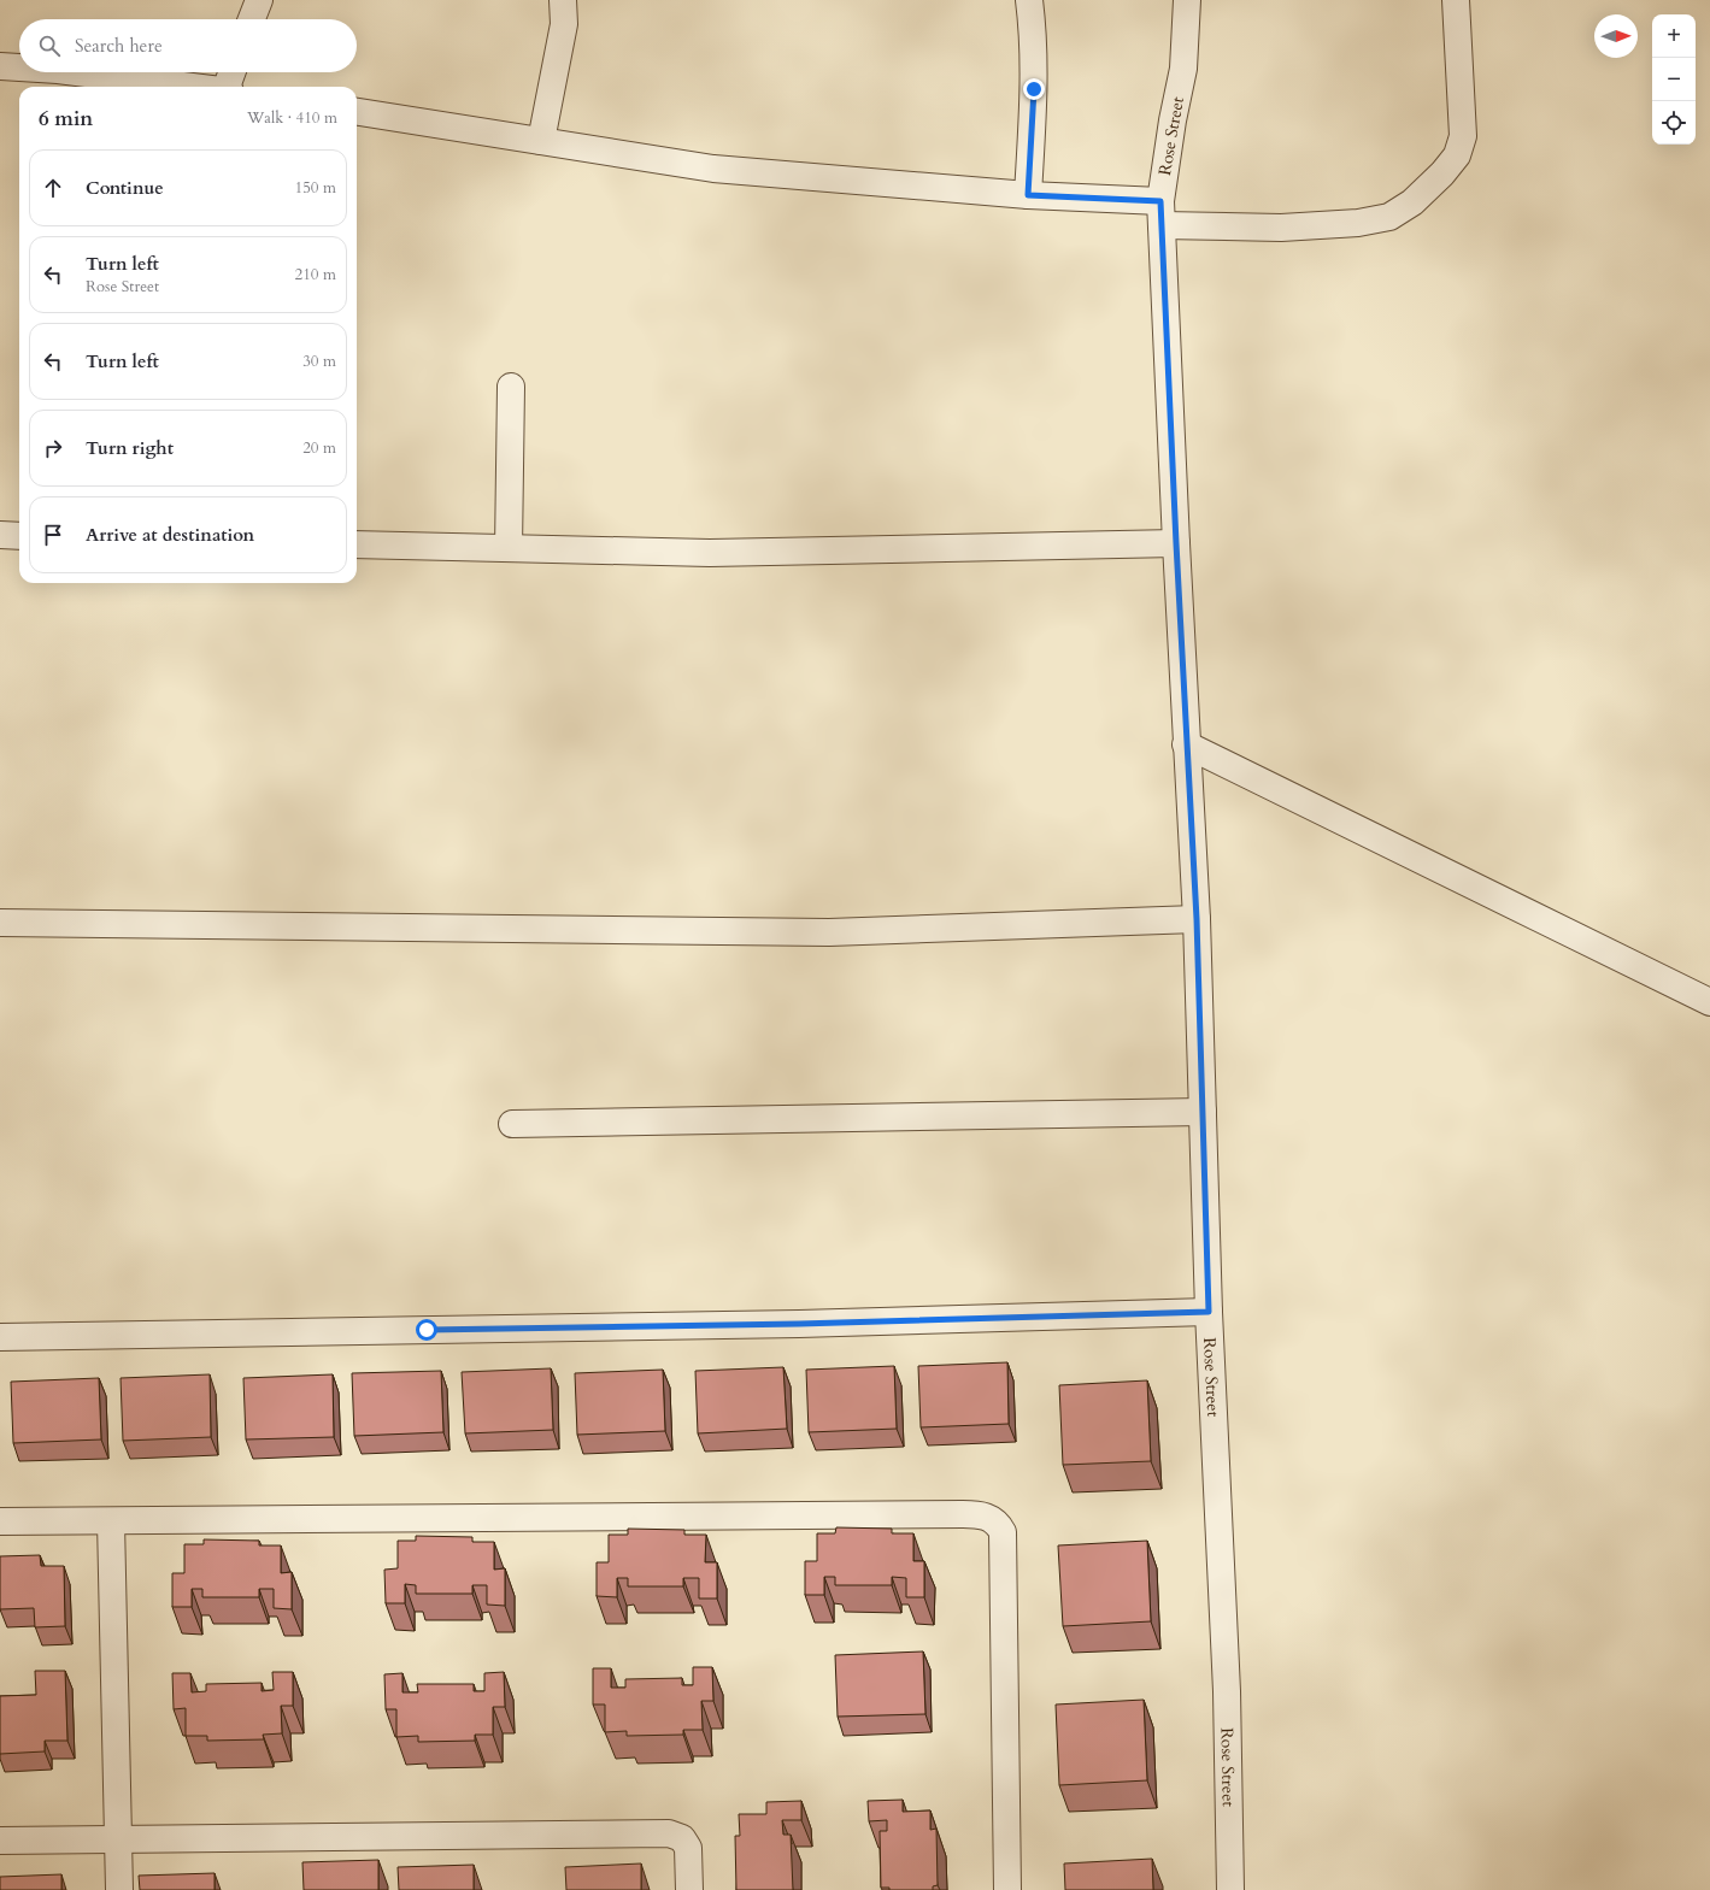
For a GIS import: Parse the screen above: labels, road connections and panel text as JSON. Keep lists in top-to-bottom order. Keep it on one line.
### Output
{"streets":{"street":["Rose Street"]},"north":"right","page":{"map_buttons":["+","−"],"search":"Search here","heading":["6 min","Walk · 410 m"],"list":[["Continue","150 m"],["Turn left","Rose Street","210 m"],["Turn left","30 m"],["Turn right","20 m"],"Arrive at destination"]}}
